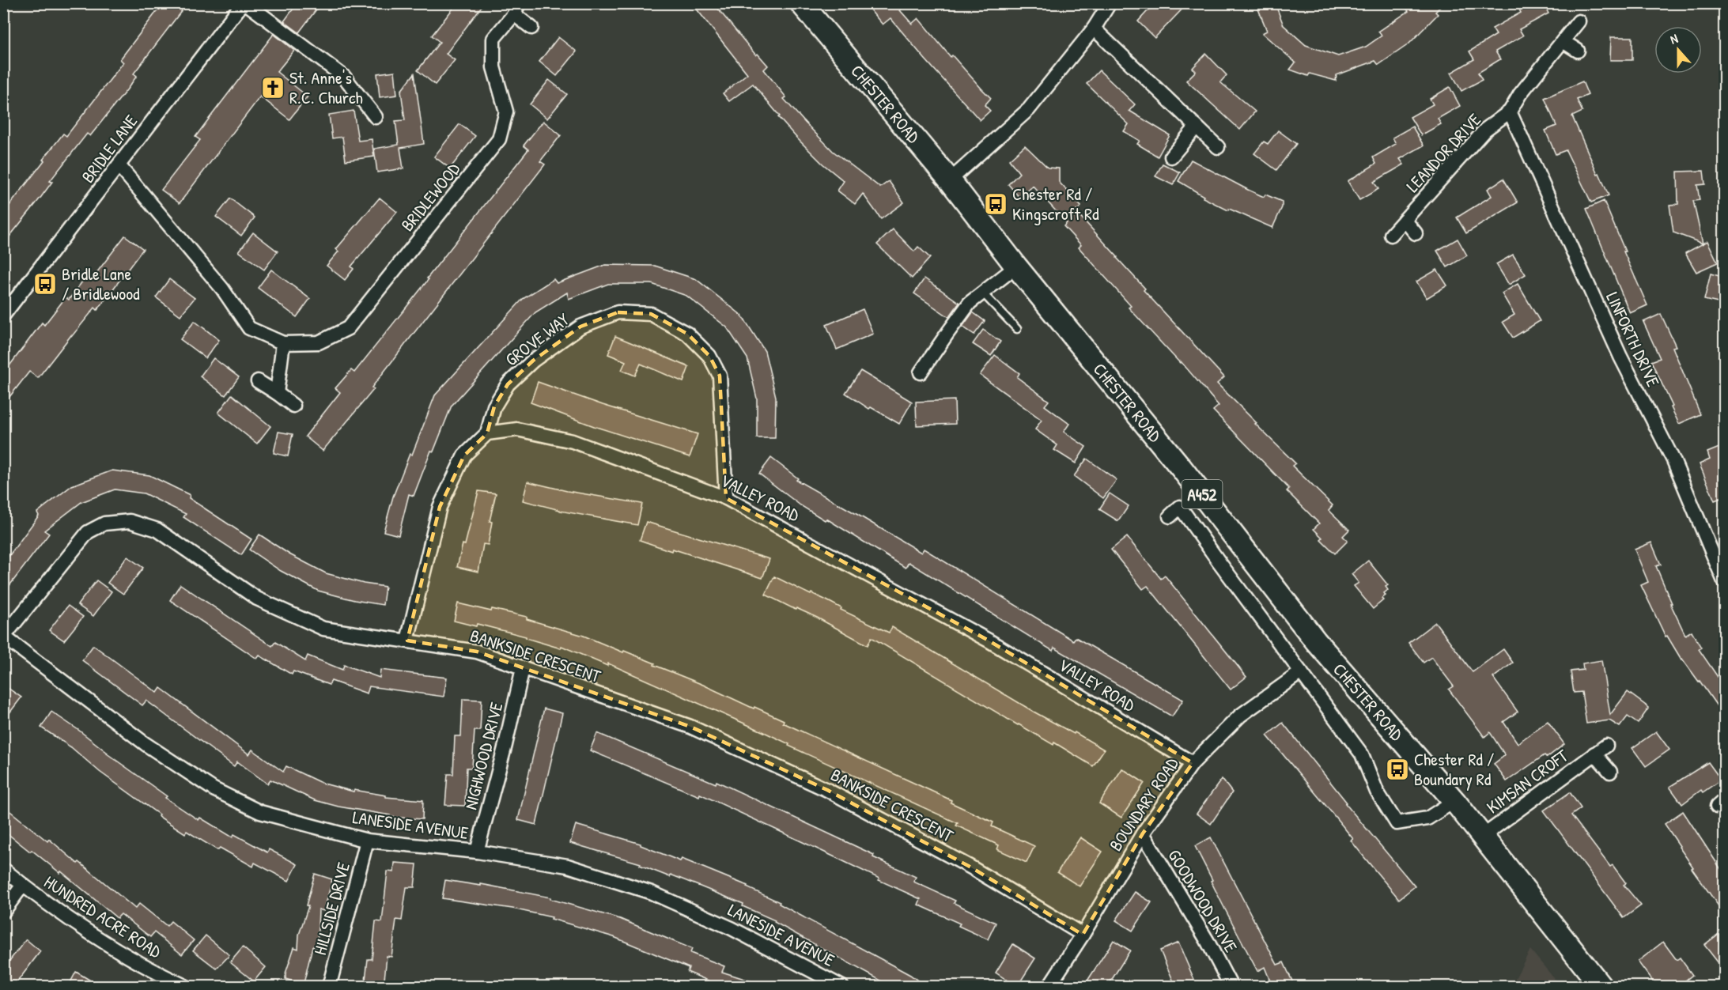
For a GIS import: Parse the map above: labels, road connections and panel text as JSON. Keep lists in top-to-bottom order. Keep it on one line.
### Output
{"streets":{"highway":["CHESTER ROAD","A452"],"street":["BRIDLE LANE","LEANDOR DRIVE","BRIDLEWOOD","GROVE WAY","LINFORTH DRIVE","VALLEY ROAD","BANKSIDE CRESCENT","NIGHWOOD DRIVE","KIMSAN CROFT","BOUNDARY ROAD","LANESIDE AVENUE","GOODWOOD DRIVE","HILLSIDE DRIVE","HUNDRED ACRE ROAD"]},"crossings":[["CHESTER ROAD","KIMSAN CROFT"],["CHESTER ROAD","BOUNDARY ROAD"],["BRIDLE LANE","BRIDLEWOOD"],["LEANDOR DRIVE","LINFORTH DRIVE"],["GROVE WAY","VALLEY ROAD"],["VALLEY ROAD","BOUNDARY ROAD"],["BANKSIDE CRESCENT","NIGHWOOD DRIVE"],["BANKSIDE CRESCENT","BOUNDARY ROAD"],["BANKSIDE CRESCENT","LANESIDE AVENUE"],["NIGHWOOD DRIVE","LANESIDE AVENUE"],["BOUNDARY ROAD","GOODWOOD DRIVE"],["LANESIDE AVENUE","HILLSIDE DRIVE"]],"places":{"church":["St. Anne's R.C. Church"],"bus stop":["Chester Rd / Kingscroft Rd","Bridle Lane / Bridlewood","Chester Rd / Boundary Rd"]},"north":"top"}
